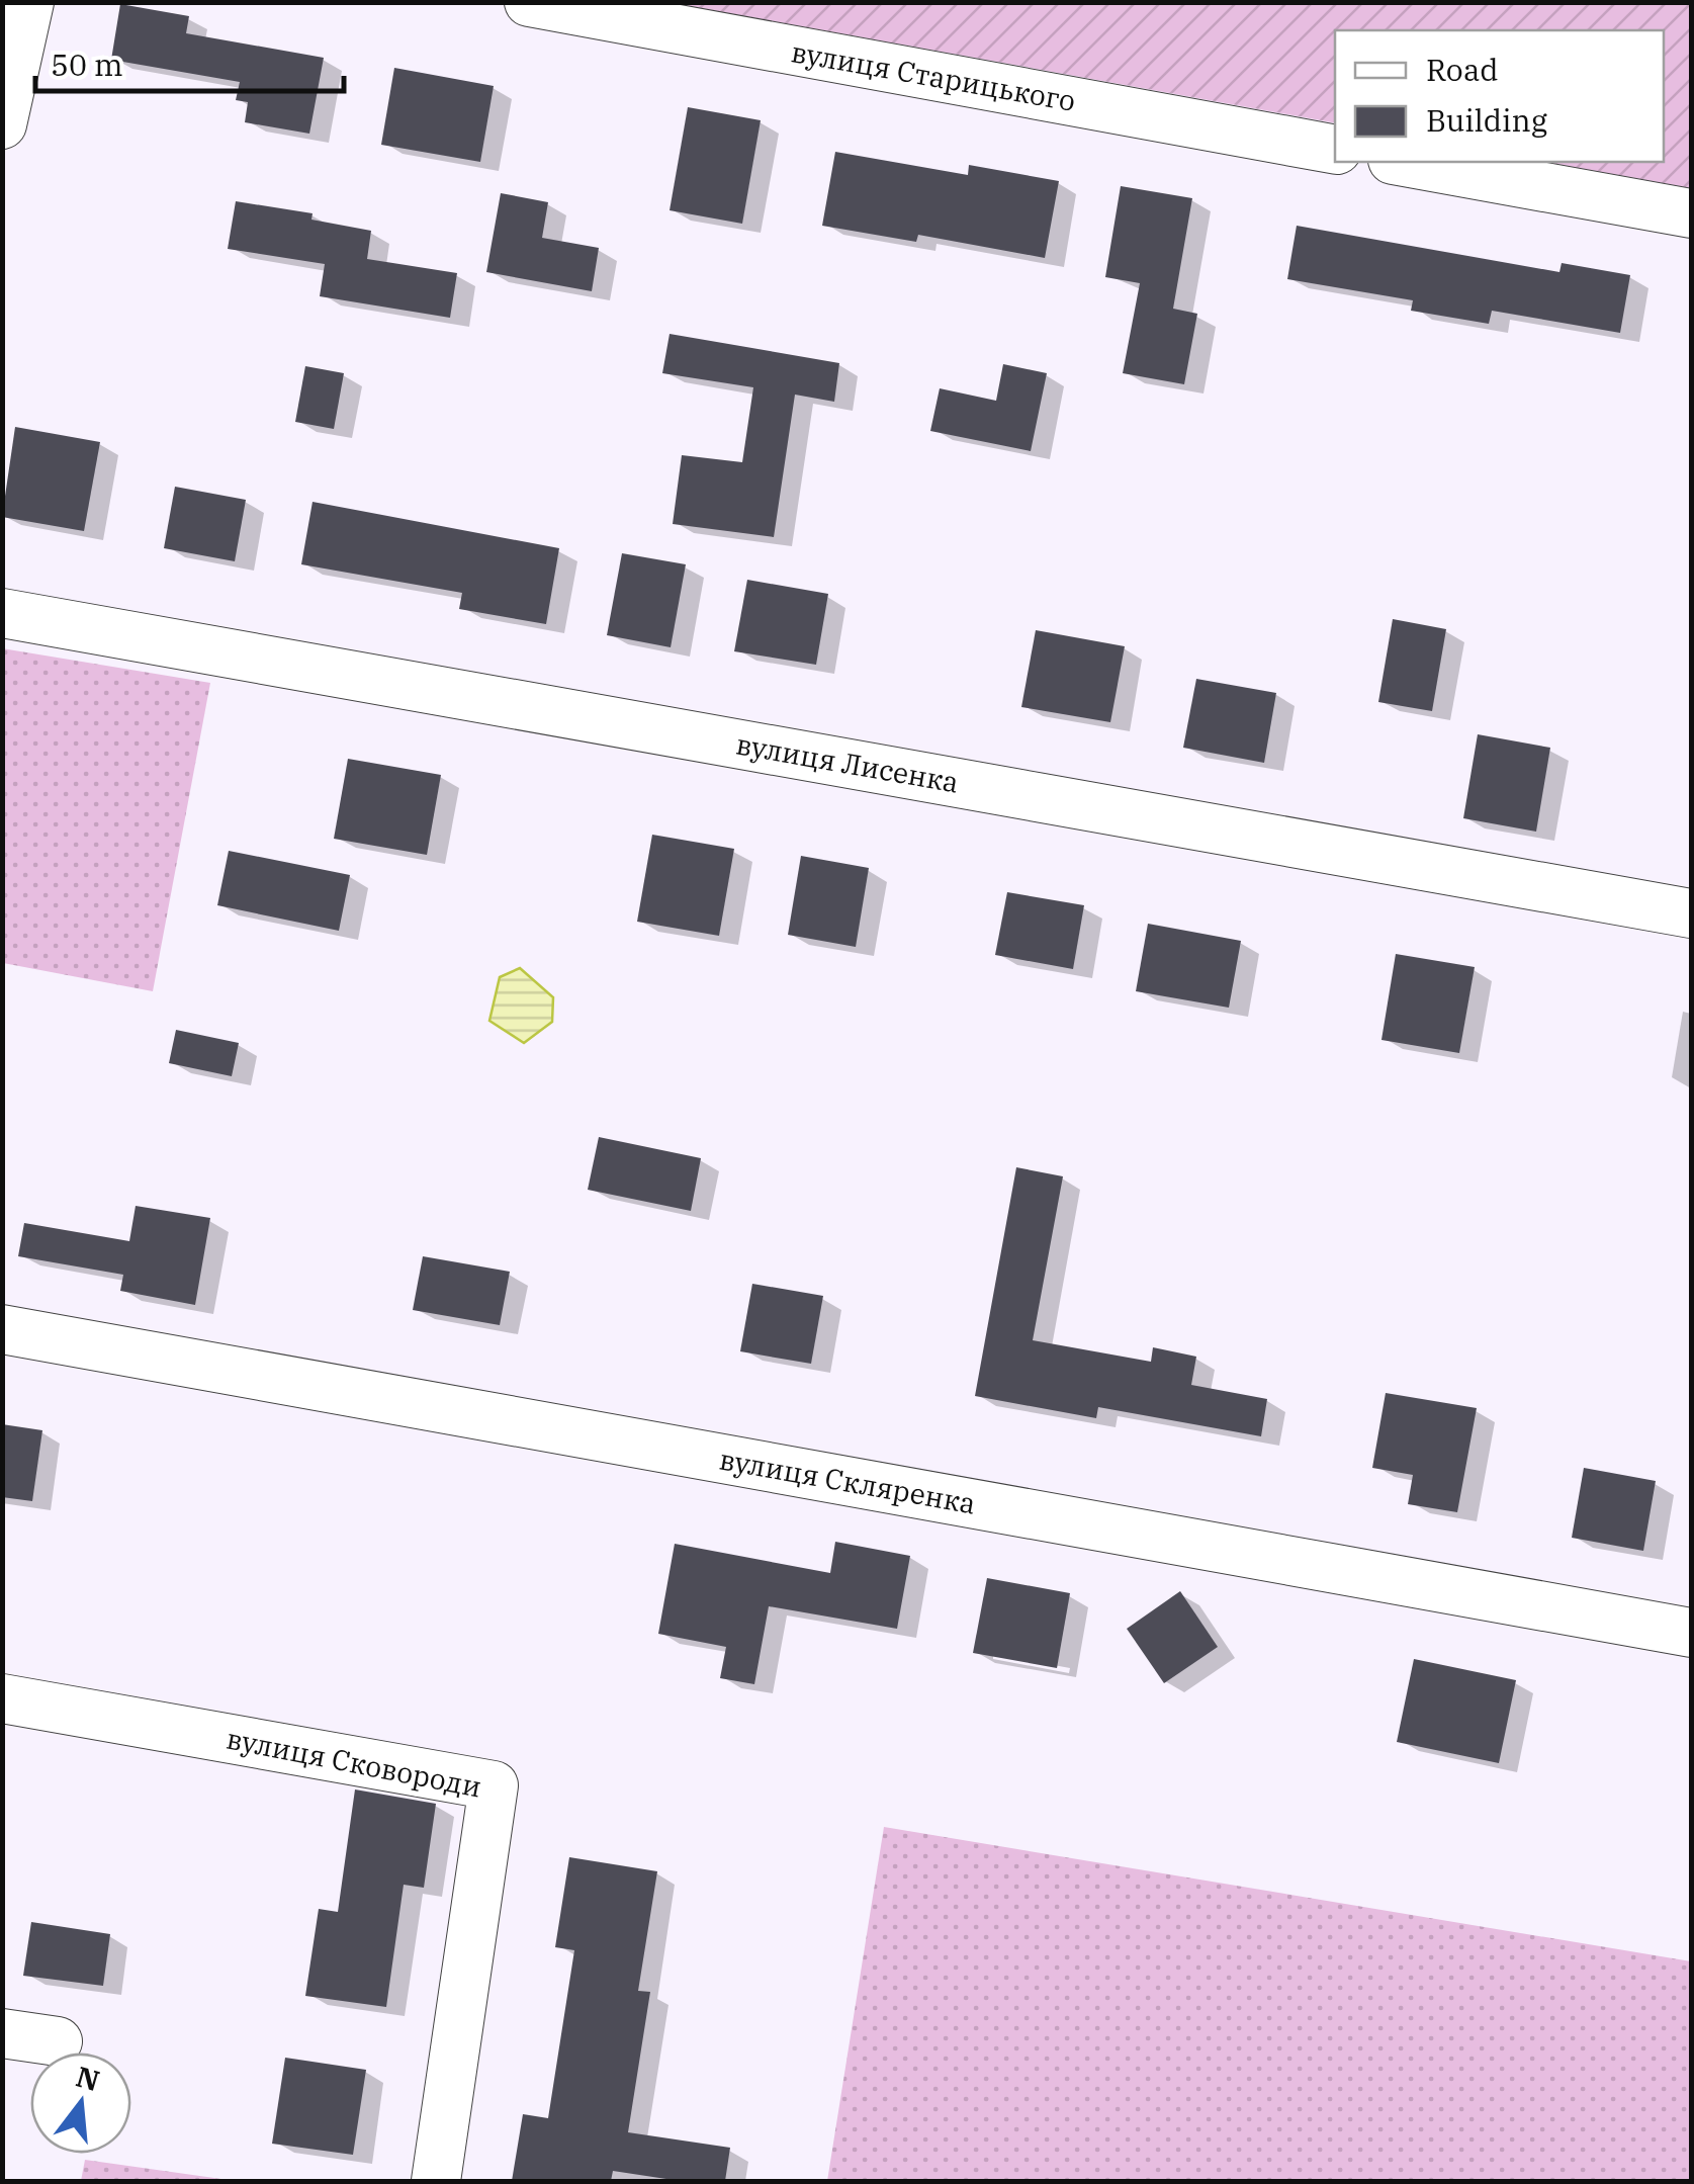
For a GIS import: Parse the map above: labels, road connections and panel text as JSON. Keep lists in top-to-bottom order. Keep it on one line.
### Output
{"streets":{"street":["вулиця Старицького","вулиця Лисенка","вулиця Скляренка","вулиця Сковороди"]},"legend":["Road","Building"],"scale_bar":"50 m","north":"top"}
